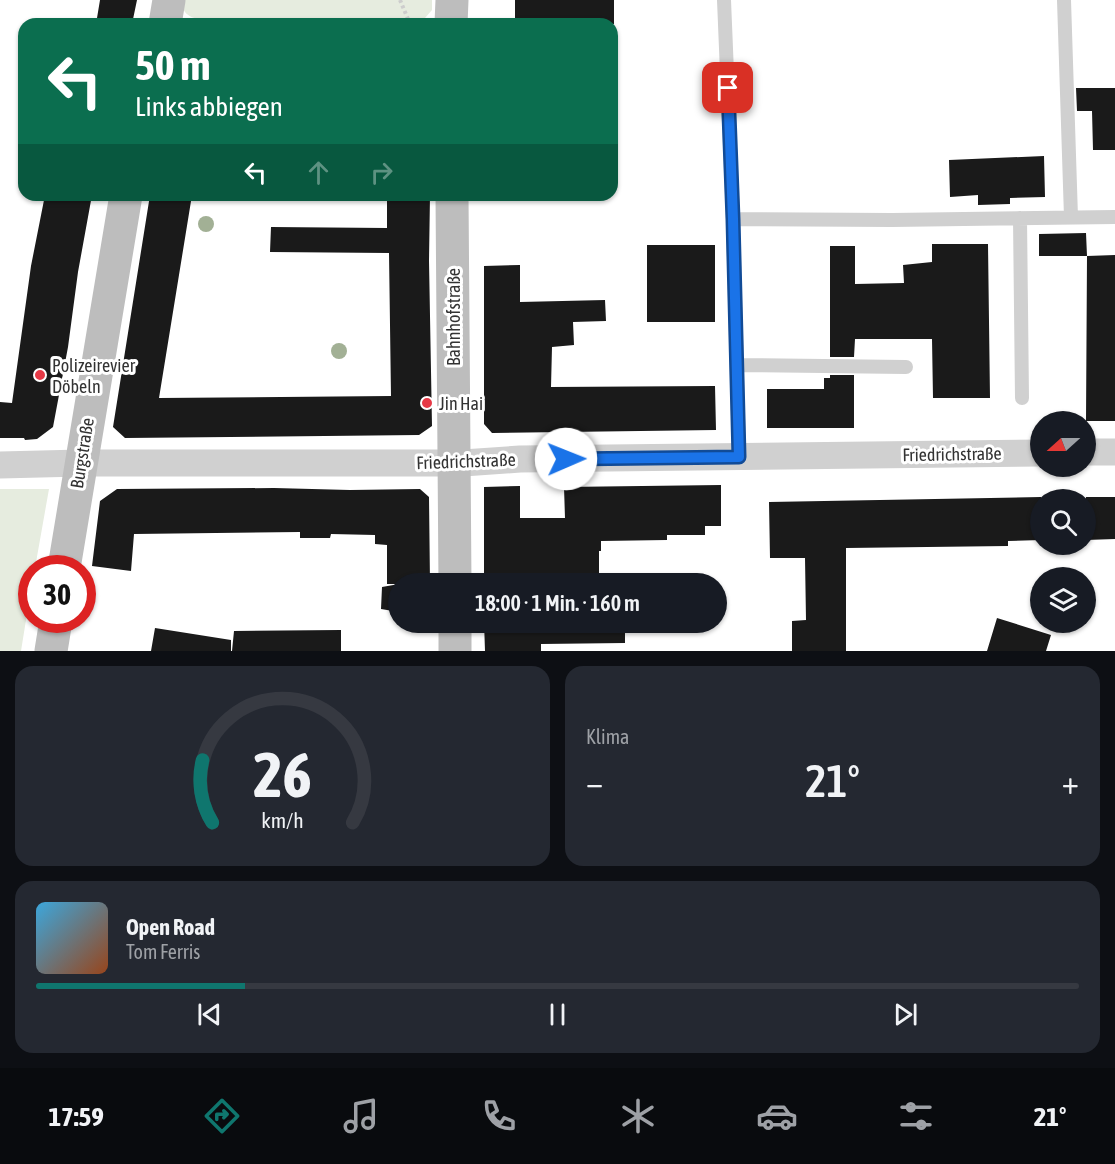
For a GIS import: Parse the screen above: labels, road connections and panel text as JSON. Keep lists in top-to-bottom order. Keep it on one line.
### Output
{"streets":{"main road":["Bahnhofstraße","Burgstraße"],"street":["Friedrichstraße"]},"crossings":[["Bahnhofstraße","Friedrichstraße"],["Burgstraße","Friedrichstraße"]],"places":["Polizeirevier Döbeln","Jin Hai"],"north":"left","page":{"turn":["50 m","Links abbiegen"],"limit":"30","trip":"18:00 · 1 Min. · 160 m","tile":"Klima","heat":["−","21°","+"],"song":["Open Road","Tom Ferris"],"tabs":["17:59","21°"],"gauge":["26","km/h"]}}
